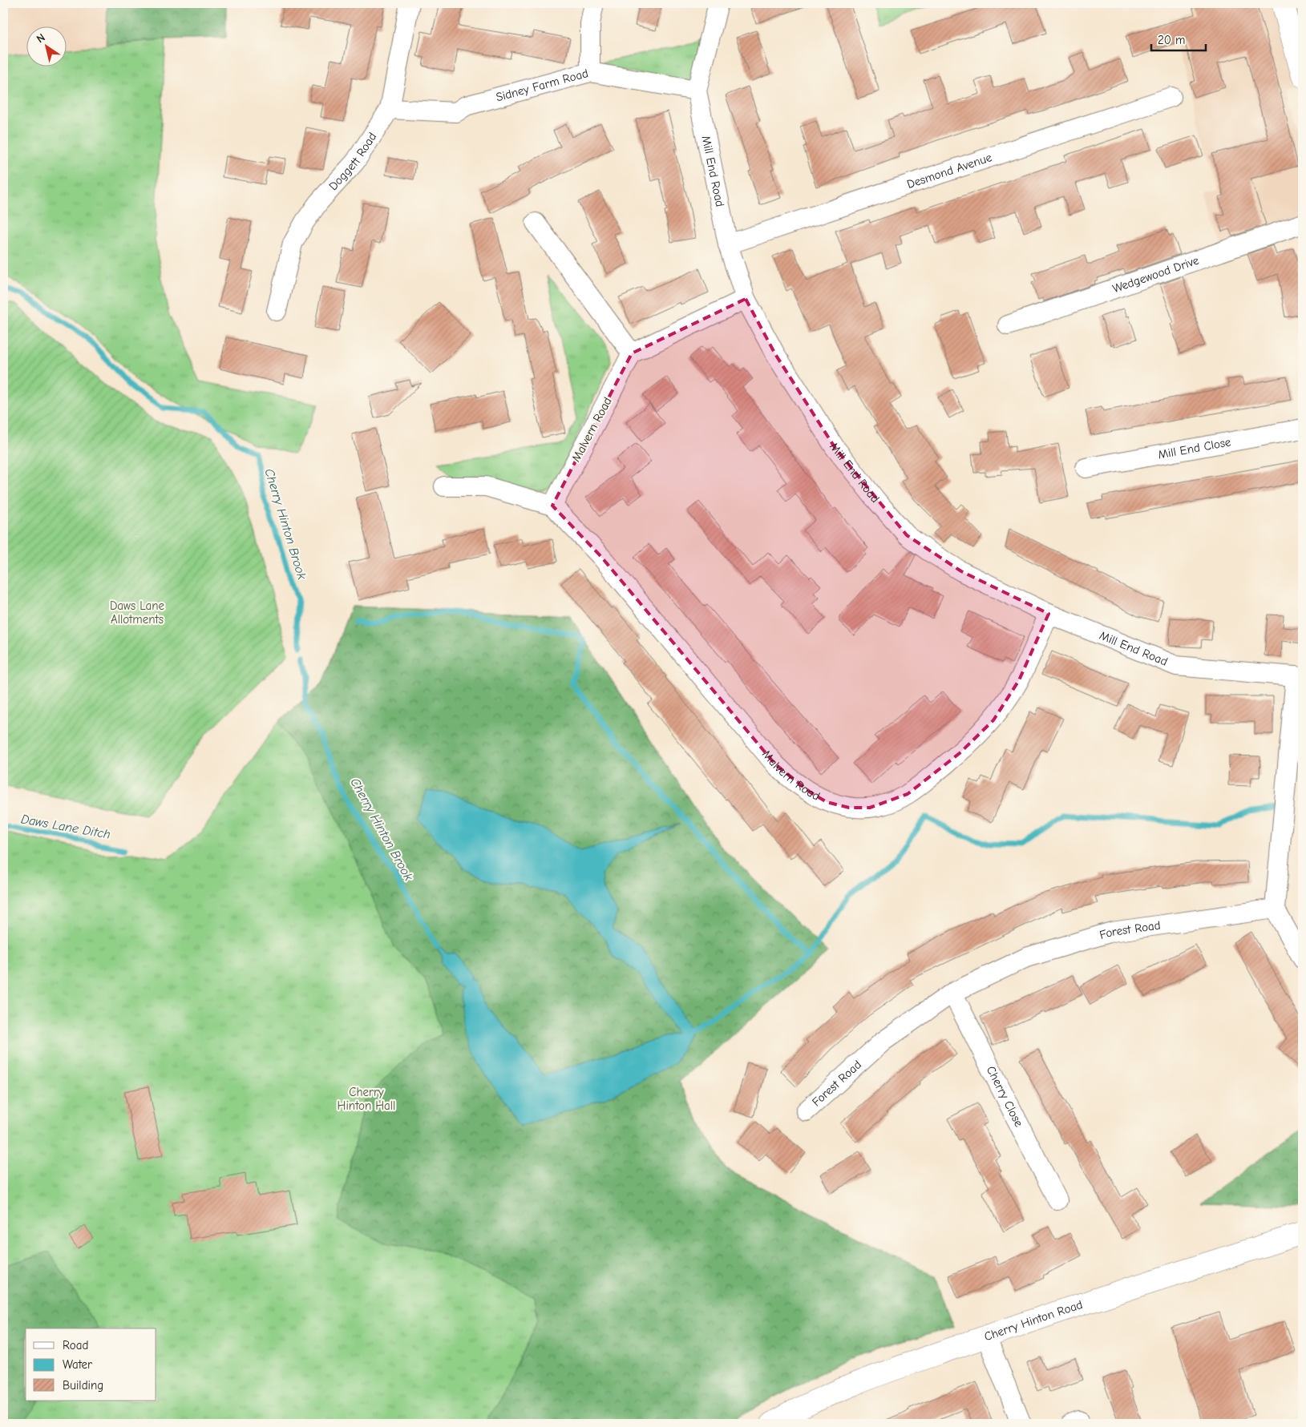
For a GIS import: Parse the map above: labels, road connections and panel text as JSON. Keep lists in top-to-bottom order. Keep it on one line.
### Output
{"streets":{"street":["Sidney Farm Road","Doggett Road","Desmond Avenue","Mill End Road","Wedgewood Drive","Malvern Road","Mill End Close","Forest Road","Cherry Close","Cherry Hinton Road"]},"crossings":[["Sidney Farm Road","Doggett Road"],["Sidney Farm Road","Mill End Road"],["Desmond Avenue","Mill End Road"],["Mill End Road","Malvern Road"],["Forest Road","Cherry Close"]],"water":["Cherry Hinton Brook","Daws Lane Ditch"],"parks":["Daws Lane Allotments","Cherry Hinton Hall"],"legend":["Road","Water","Building"],"scale_bar":"20 m","north":"top left"}
